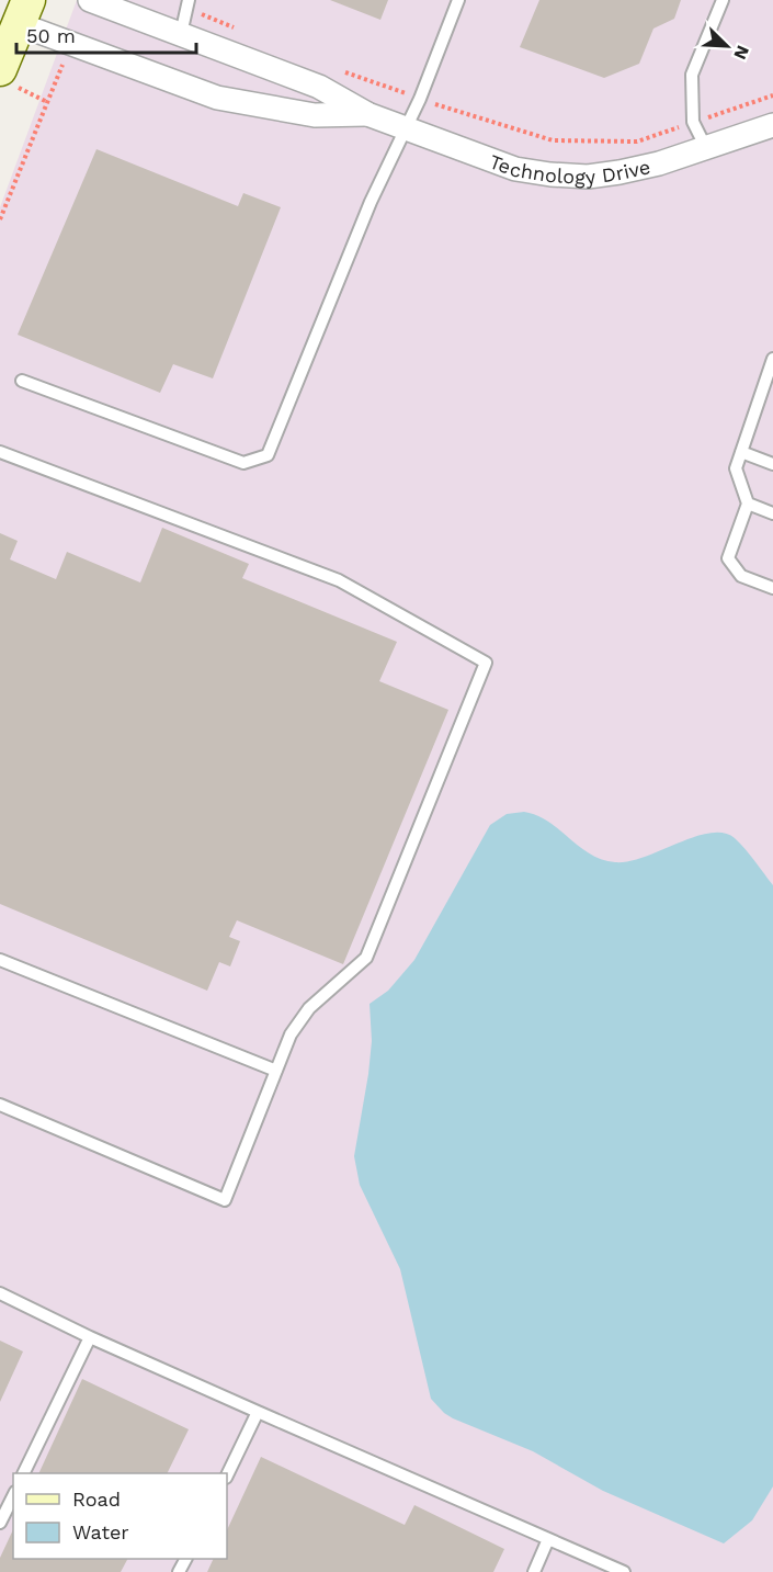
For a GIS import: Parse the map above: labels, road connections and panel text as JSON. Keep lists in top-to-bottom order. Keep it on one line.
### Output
{"streets":{"street":["Technology Drive"]},"legend":["Road","Water"],"scale_bar":"50 m","north":"bottom right"}
